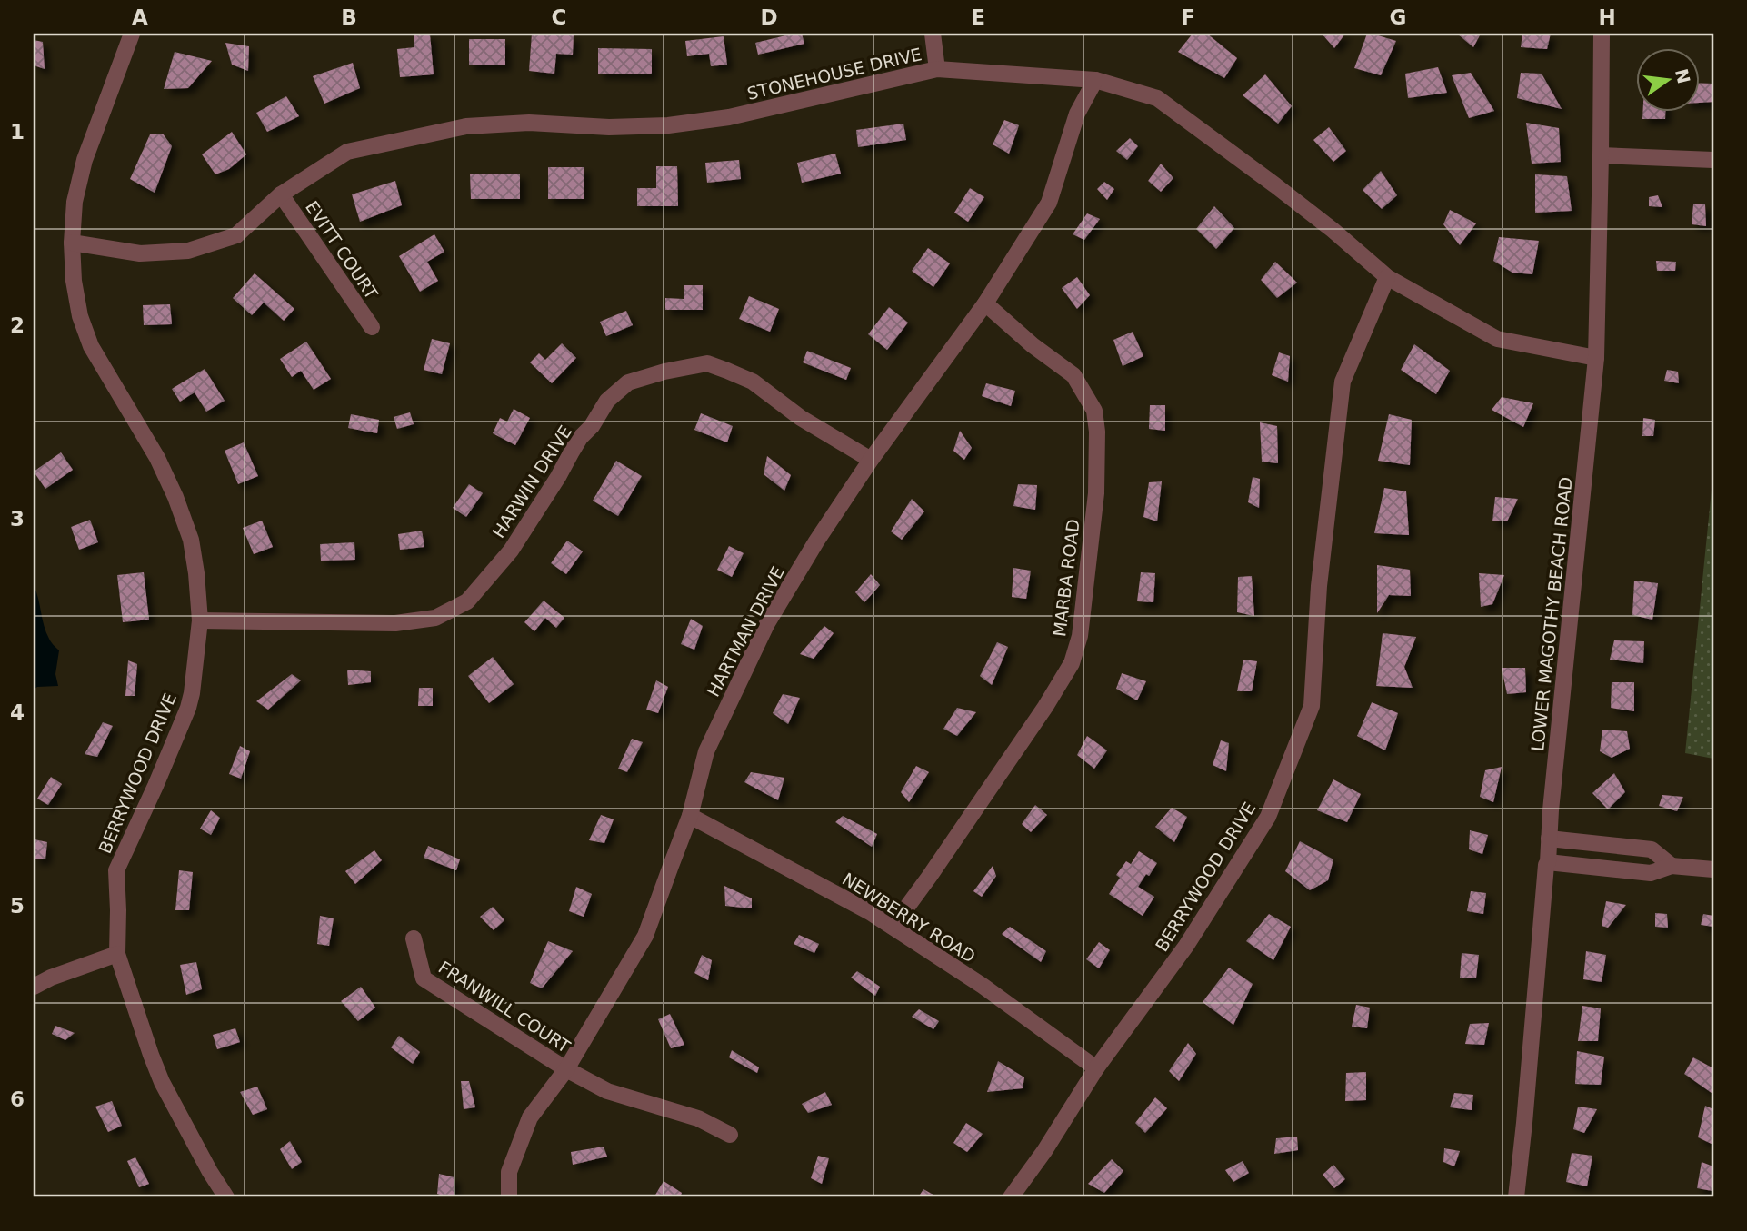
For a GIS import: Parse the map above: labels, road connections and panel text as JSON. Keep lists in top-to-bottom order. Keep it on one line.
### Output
{"streets":{"street":["STONEHOUSE DRIVE","EVITT COURT","HARWIN DRIVE","MARBA ROAD","LOWER MAGOTHY BEACH ROAD","HARTMAN DRIVE","BERRYWOOD DRIVE","NEWBERRY ROAD","FRANWILL COURT"]},"crossings":[["STONEHOUSE DRIVE","EVITT COURT"],["STONEHOUSE DRIVE","LOWER MAGOTHY BEACH ROAD"],["STONEHOUSE DRIVE","HARTMAN DRIVE"],["STONEHOUSE DRIVE","BERRYWOOD DRIVE"],["HARWIN DRIVE","HARTMAN DRIVE"],["HARWIN DRIVE","BERRYWOOD DRIVE"],["MARBA ROAD","HARTMAN DRIVE"],["MARBA ROAD","NEWBERRY ROAD"],["HARTMAN DRIVE","NEWBERRY ROAD"],["HARTMAN DRIVE","FRANWILL COURT"],["BERRYWOOD DRIVE","NEWBERRY ROAD"]],"north":"right","grid":{"columns":["A","B","C","D","E","F","G","H"],"rows":["1","2","3","4","5","6"]}}
